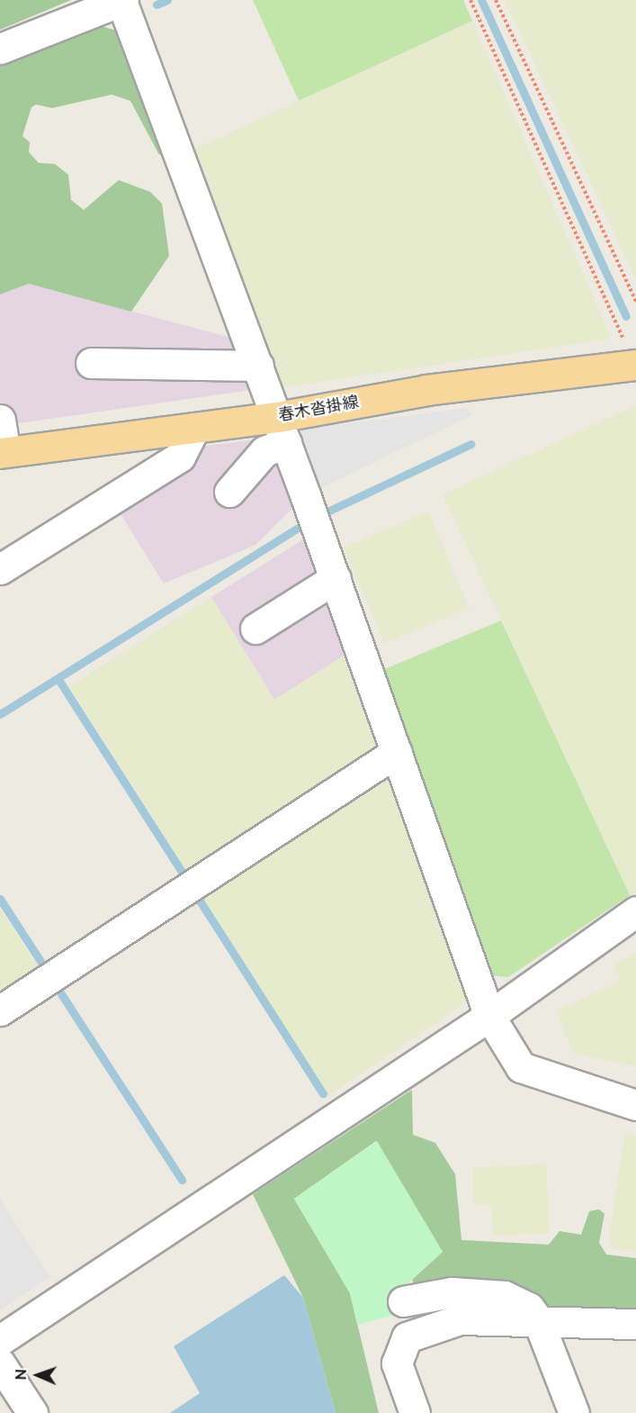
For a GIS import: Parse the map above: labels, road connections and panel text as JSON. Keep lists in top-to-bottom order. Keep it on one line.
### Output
{"streets":{"main road":["春木沓掛線"]},"north":"left"}
